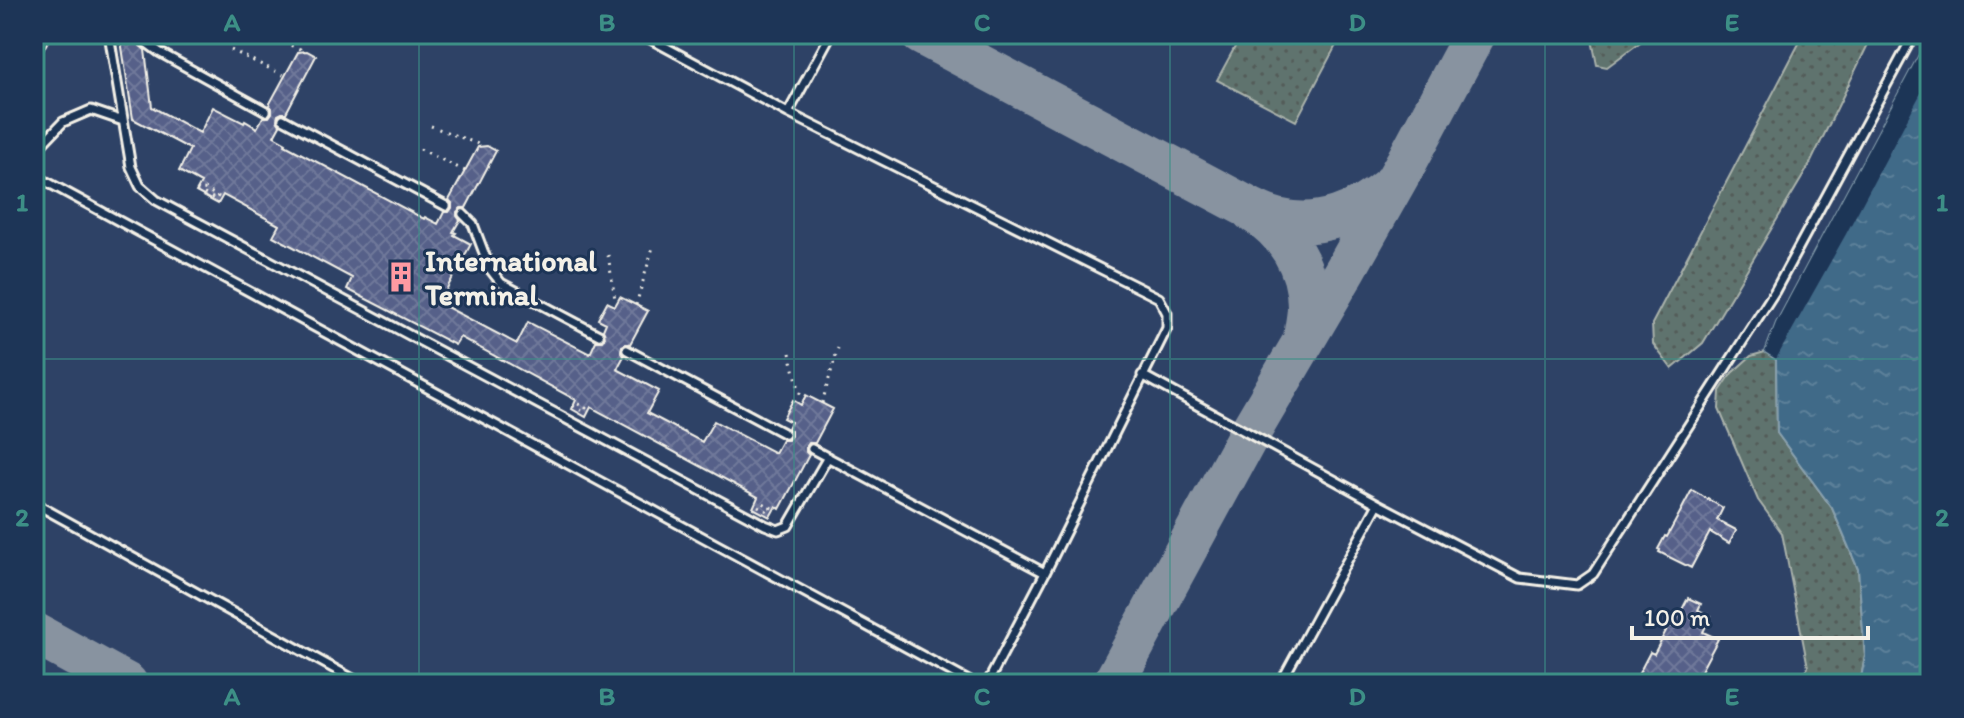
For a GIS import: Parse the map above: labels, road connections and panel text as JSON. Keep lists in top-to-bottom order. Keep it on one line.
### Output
{"places":{"building":["International Terminal"]},"scale_bar":"100 m","grid":{"columns":["A","B","C","D","E"],"rows":["1","2"]}}
